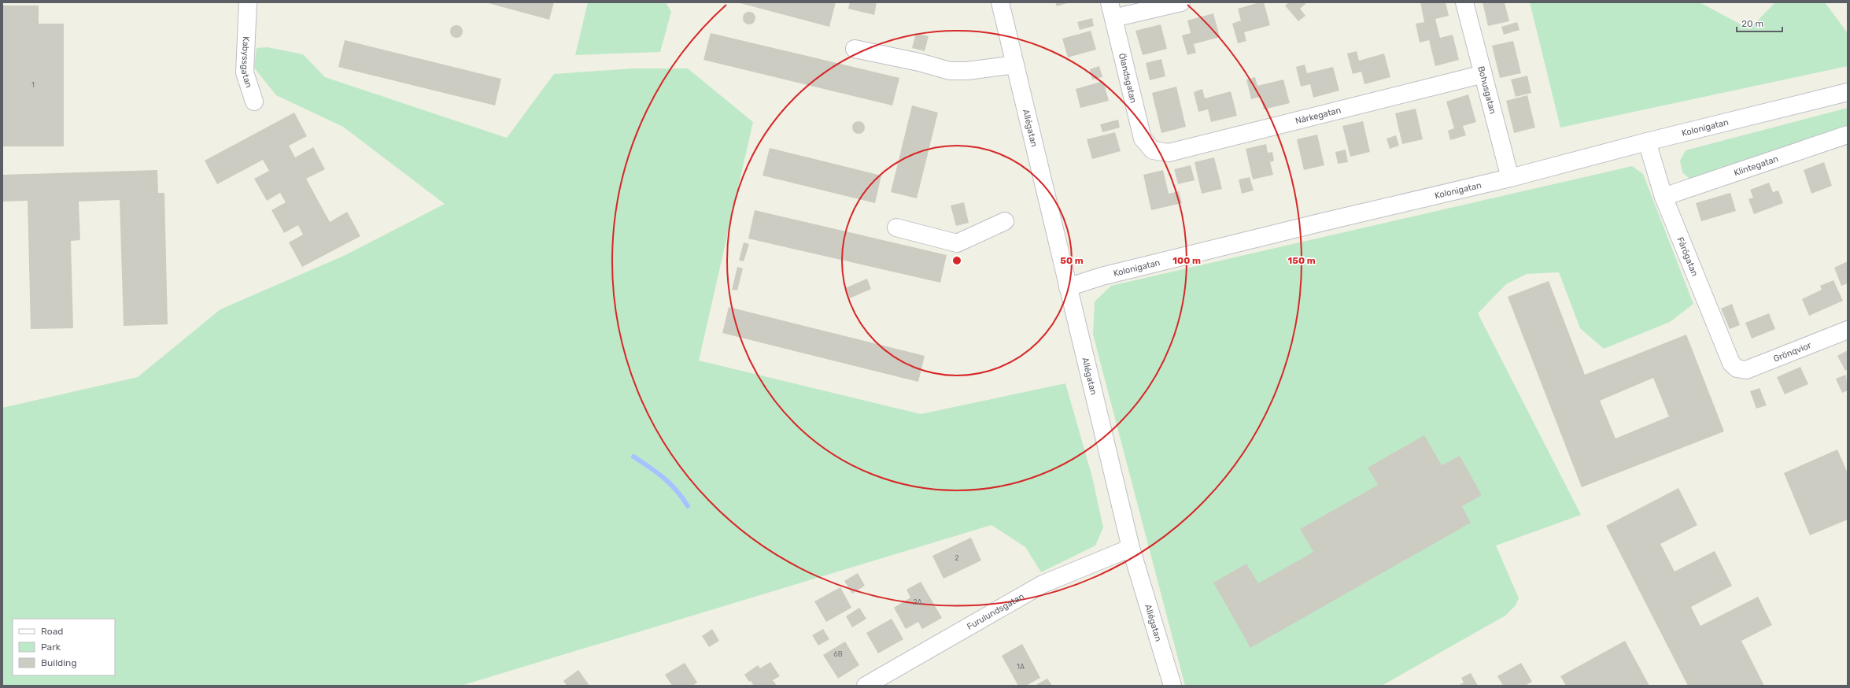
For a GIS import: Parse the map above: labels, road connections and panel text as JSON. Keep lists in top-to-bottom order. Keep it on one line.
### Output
{"streets":{"street":["Kabyssgatan","Ölandsgatan","Bohusgatan","Närkegatan","Allégatan","Kolonigatan","Klintegatan","Fårögatan","Grönqvior","Furulundsgatan"]},"crossings":[["Ölandsgatan","Närkegatan"],["Bohusgatan","Närkegatan"],["Bohusgatan","Kolonigatan"],["Allégatan","Kolonigatan"],["Allégatan","Furulundsgatan"],["Kolonigatan","Fårögatan"],["Klintegatan","Fårögatan"],["Fårögatan","Grönqvior"]],"house_numbers":["1","2","2A","6B","1A"],"legend":["Road","Park","Building"],"scale_bar":"20 m","rings":["50 m","100 m","150 m"]}
